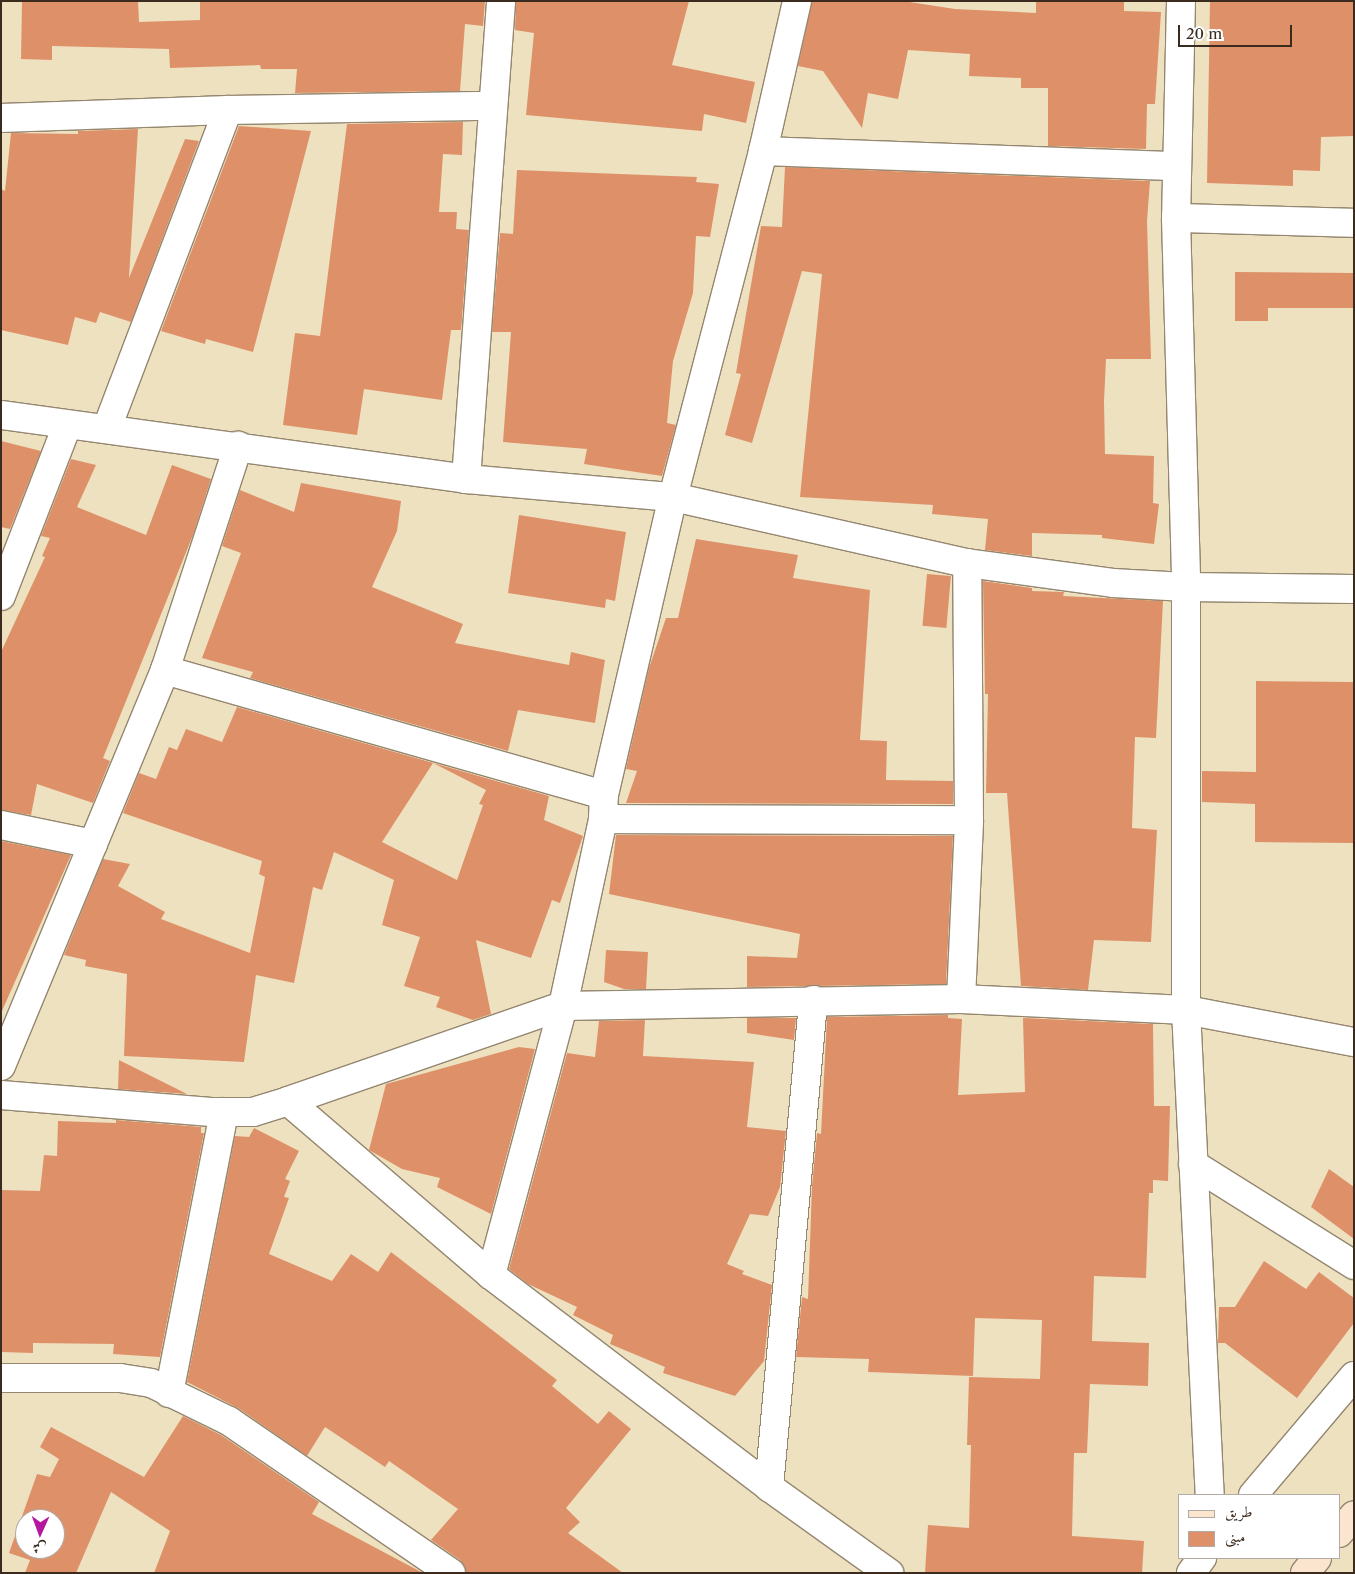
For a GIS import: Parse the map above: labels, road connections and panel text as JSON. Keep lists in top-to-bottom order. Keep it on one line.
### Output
{"legend":["طريق","مبنى"],"scale_bar":"20 m","north":"bottom"}
